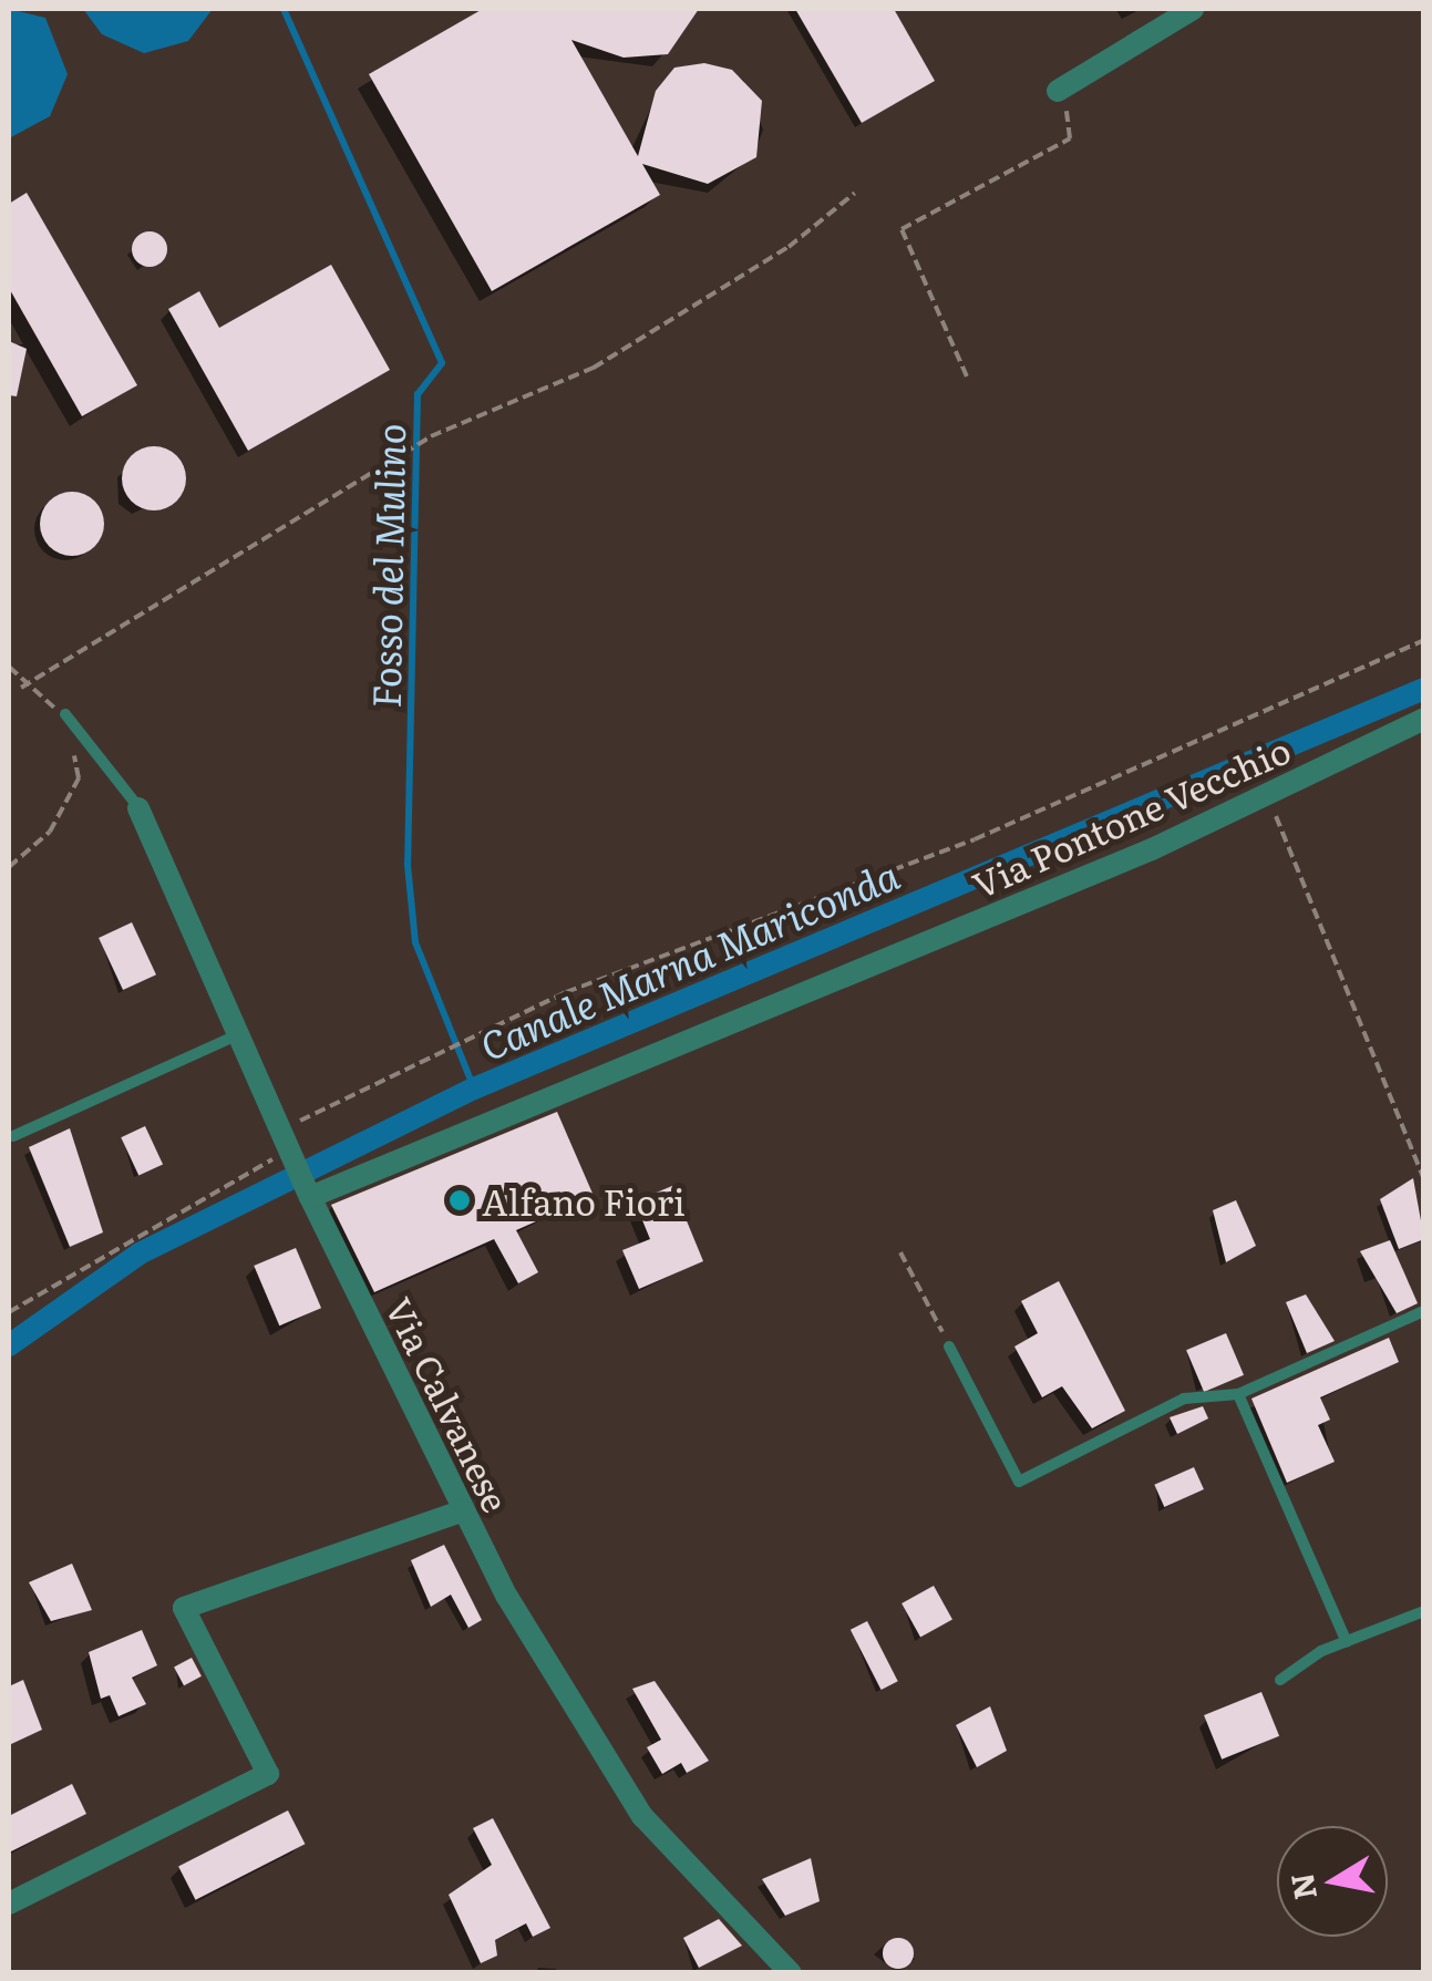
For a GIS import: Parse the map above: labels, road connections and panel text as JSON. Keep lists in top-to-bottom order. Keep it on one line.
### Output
{"streets":{"street":["Via Pontone Vecchio","Via Calvanese"]},"crossings":[["Via Pontone Vecchio","Via Calvanese"]],"water":["Fosso del Mulino","Canale Marna Mariconda"],"places":["Alfano Fiori"],"north":"left"}
